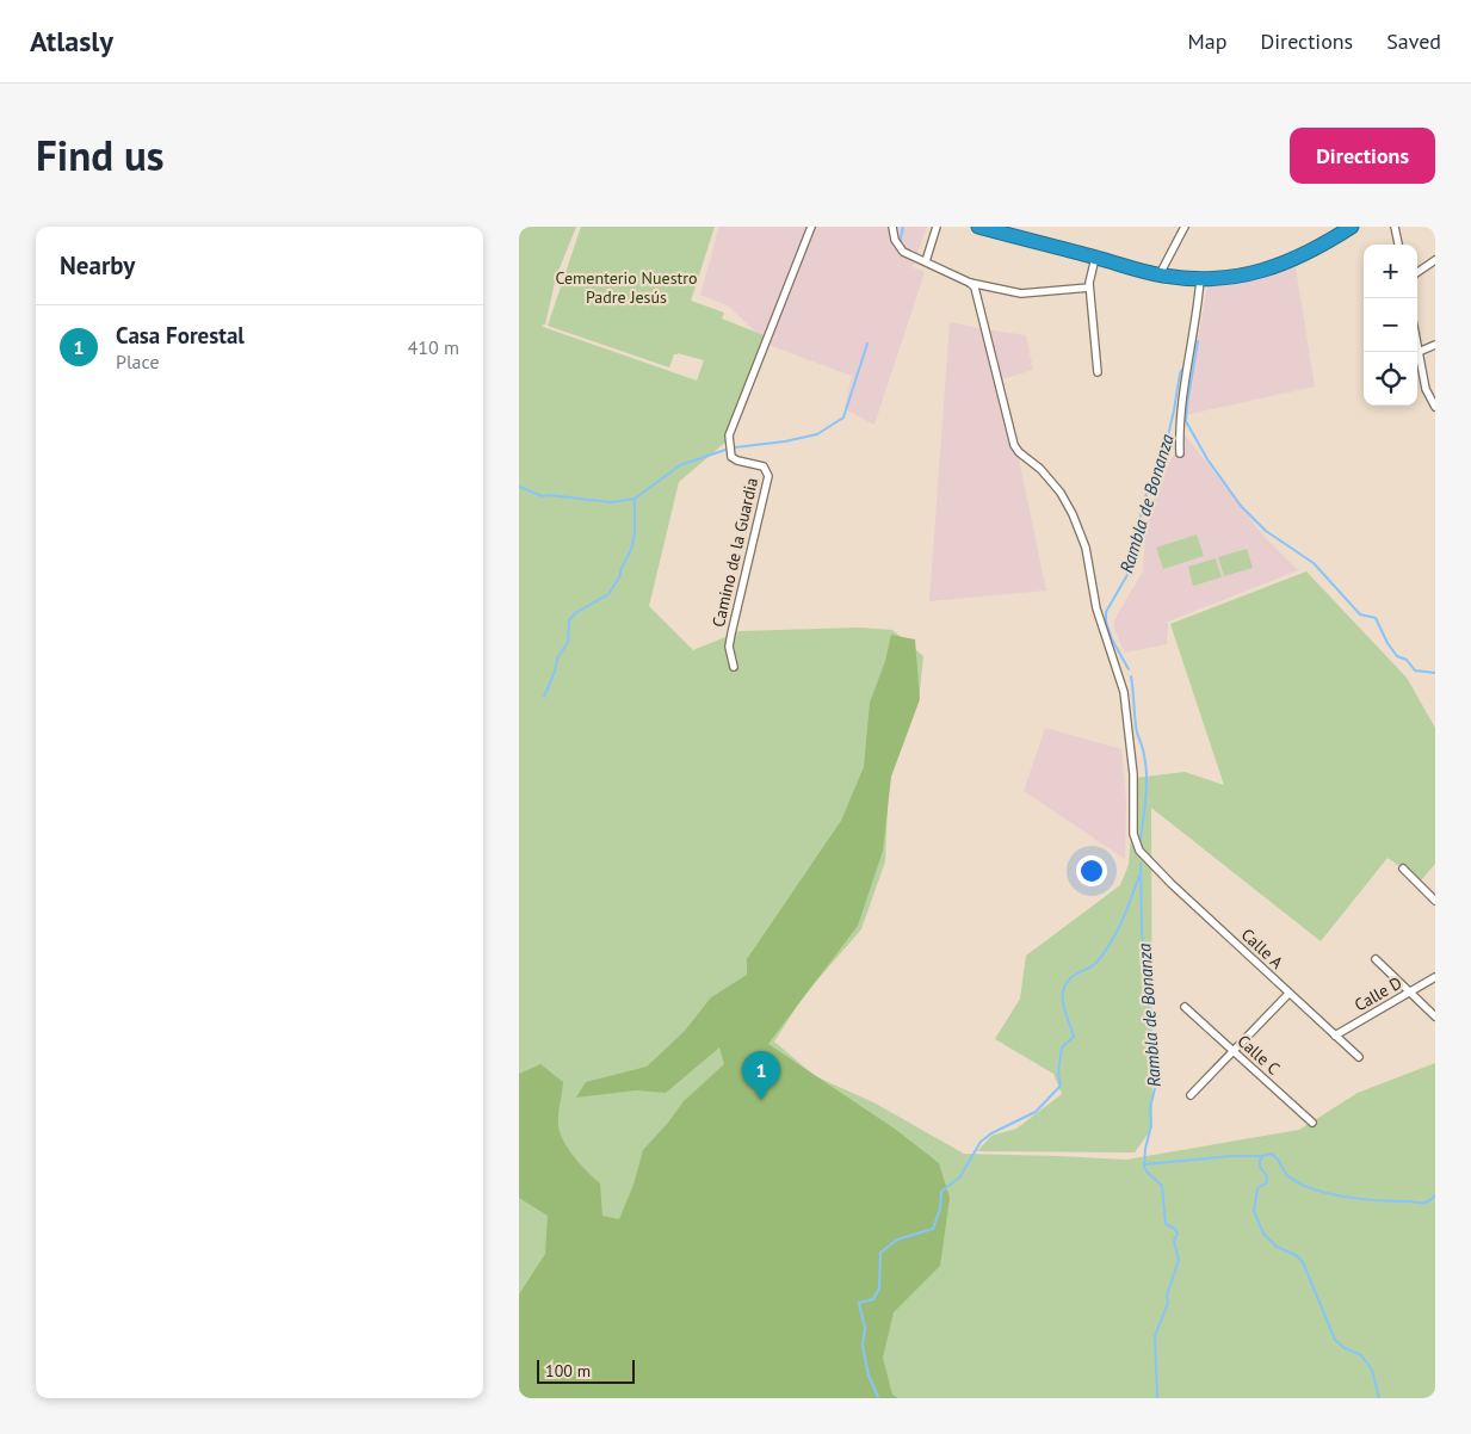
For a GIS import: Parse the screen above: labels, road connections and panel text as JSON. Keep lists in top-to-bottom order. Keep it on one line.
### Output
{"streets":{"street":["Camino de la Guardia","Calle A","Calle D","Calle C"]},"crossings":[["Calle A","Calle D"]],"water":["Rambla de Bonanza"],"parks":["Cementerio Nuestro Padre Jesús"],"scale_bar":"100 m","page":{"header":"Atlasly","nav":["Map","Directions","Saved"],"title":"Find us","buttons":"Directions","heading":"Nearby","map_buttons":["+","−"],"list":[{"mark":"1","name":"Casa Forestal","note":"Place","value":"410 m"}],"pins":"1","scale":"100 m"}}
